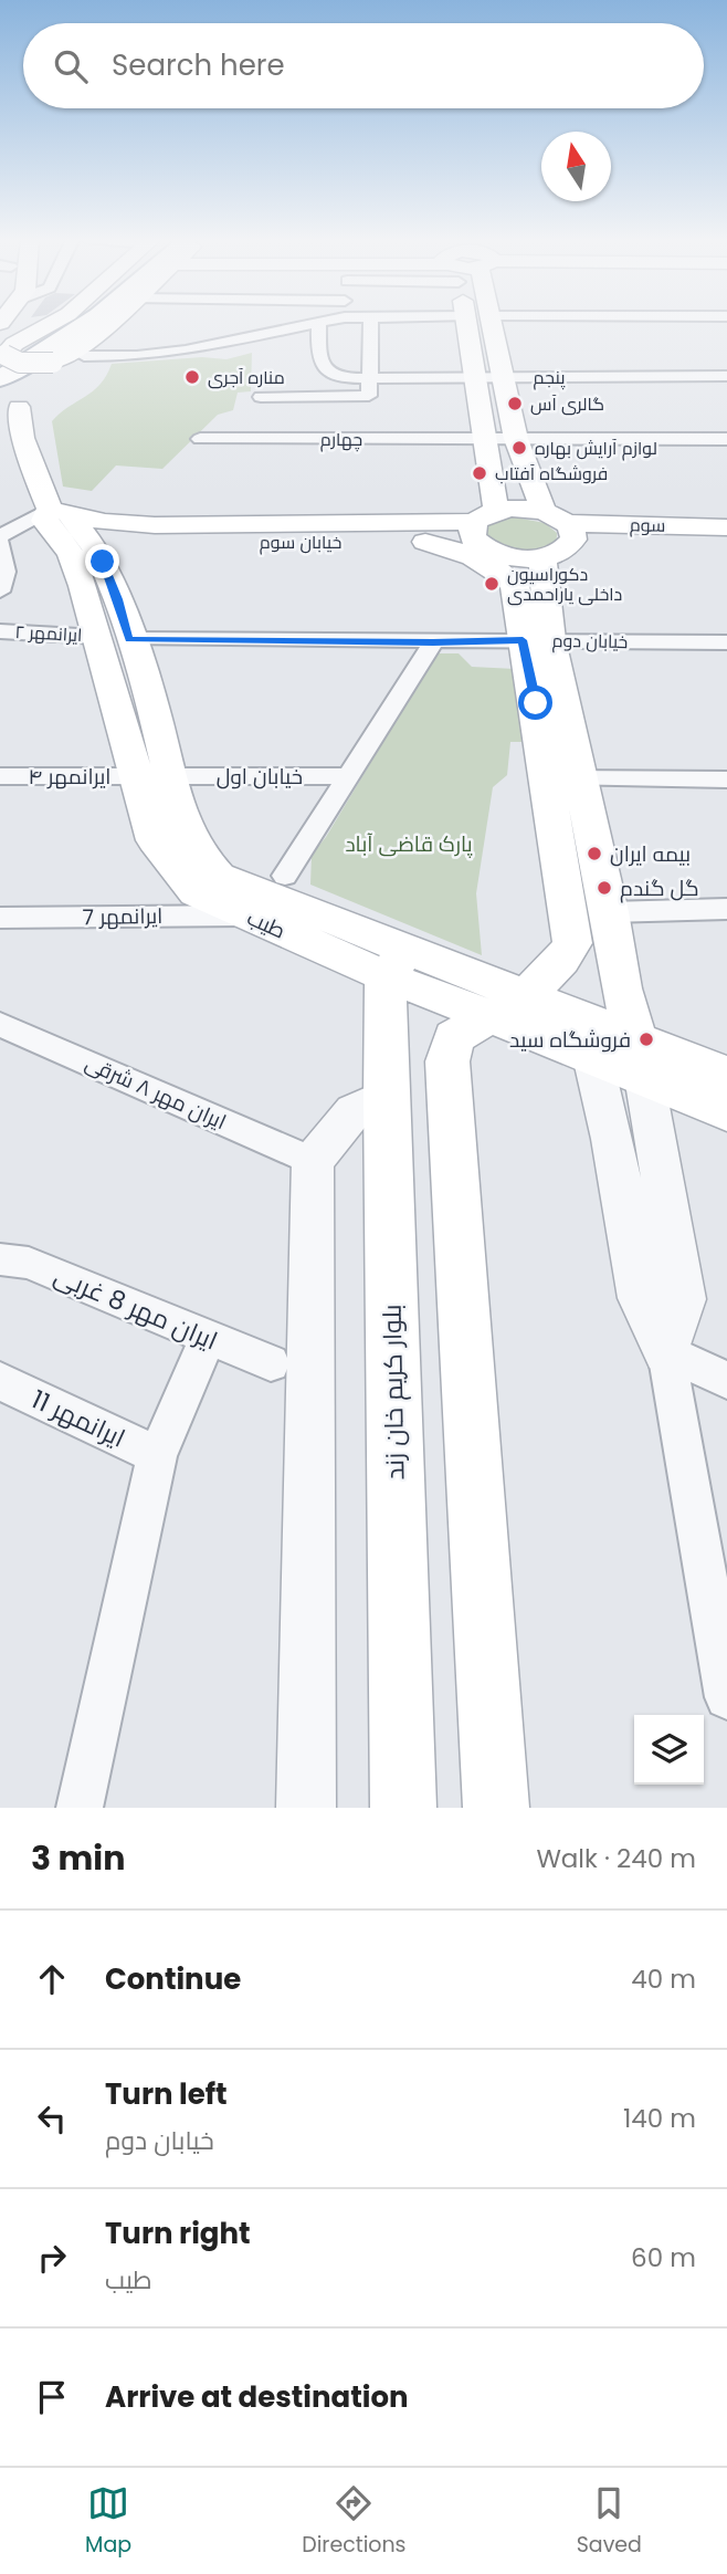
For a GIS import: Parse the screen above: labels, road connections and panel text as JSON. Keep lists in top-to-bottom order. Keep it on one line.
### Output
{"streets":{"main road":["سوم","خیابان سوم","طیب","بلوار کریم خان زند"],"street":["پنجم","چهارم","ایرانمهر ۲","خیابان دوم","ایرانمهر ۴","خیابان اول","ایرانمهر 7","ایران مهر ٨ شرقی","ایران مهر 8 غربی","ایرانمهر 11"]},"crossings":[["خیابان سوم","طیب"],["ایرانمهر ۲","خیابان دوم"],["ایرانمهر ۲","طیب"],["خیابان دوم","طیب"],["ایرانمهر ۴","خیابان اول"],["ایرانمهر ۴","طیب"],["خیابان اول","طیب"],["ایرانمهر 7","طیب"],["طیب","بلوار کریم خان زند"]],"parks":["پارک قاضی آباد"],"places":["مناره آجری","گالری آس","لوازم آرایش بهاره","فروشگاه آفتاب","دکوراسیون داخلی یاراحمدی","بیمه ایران","گل گندم","فروشگاه سید"],"north":"top","page":{"search":"Search here","heading":["3 min","Walk · 240 m"],"list":[["Continue","40 m"],["Turn left","خیابان دوم","140 m"],["Turn right","طیب","60 m"],"Arrive at destination"],"nav":["Map","Directions","Saved"]}}
